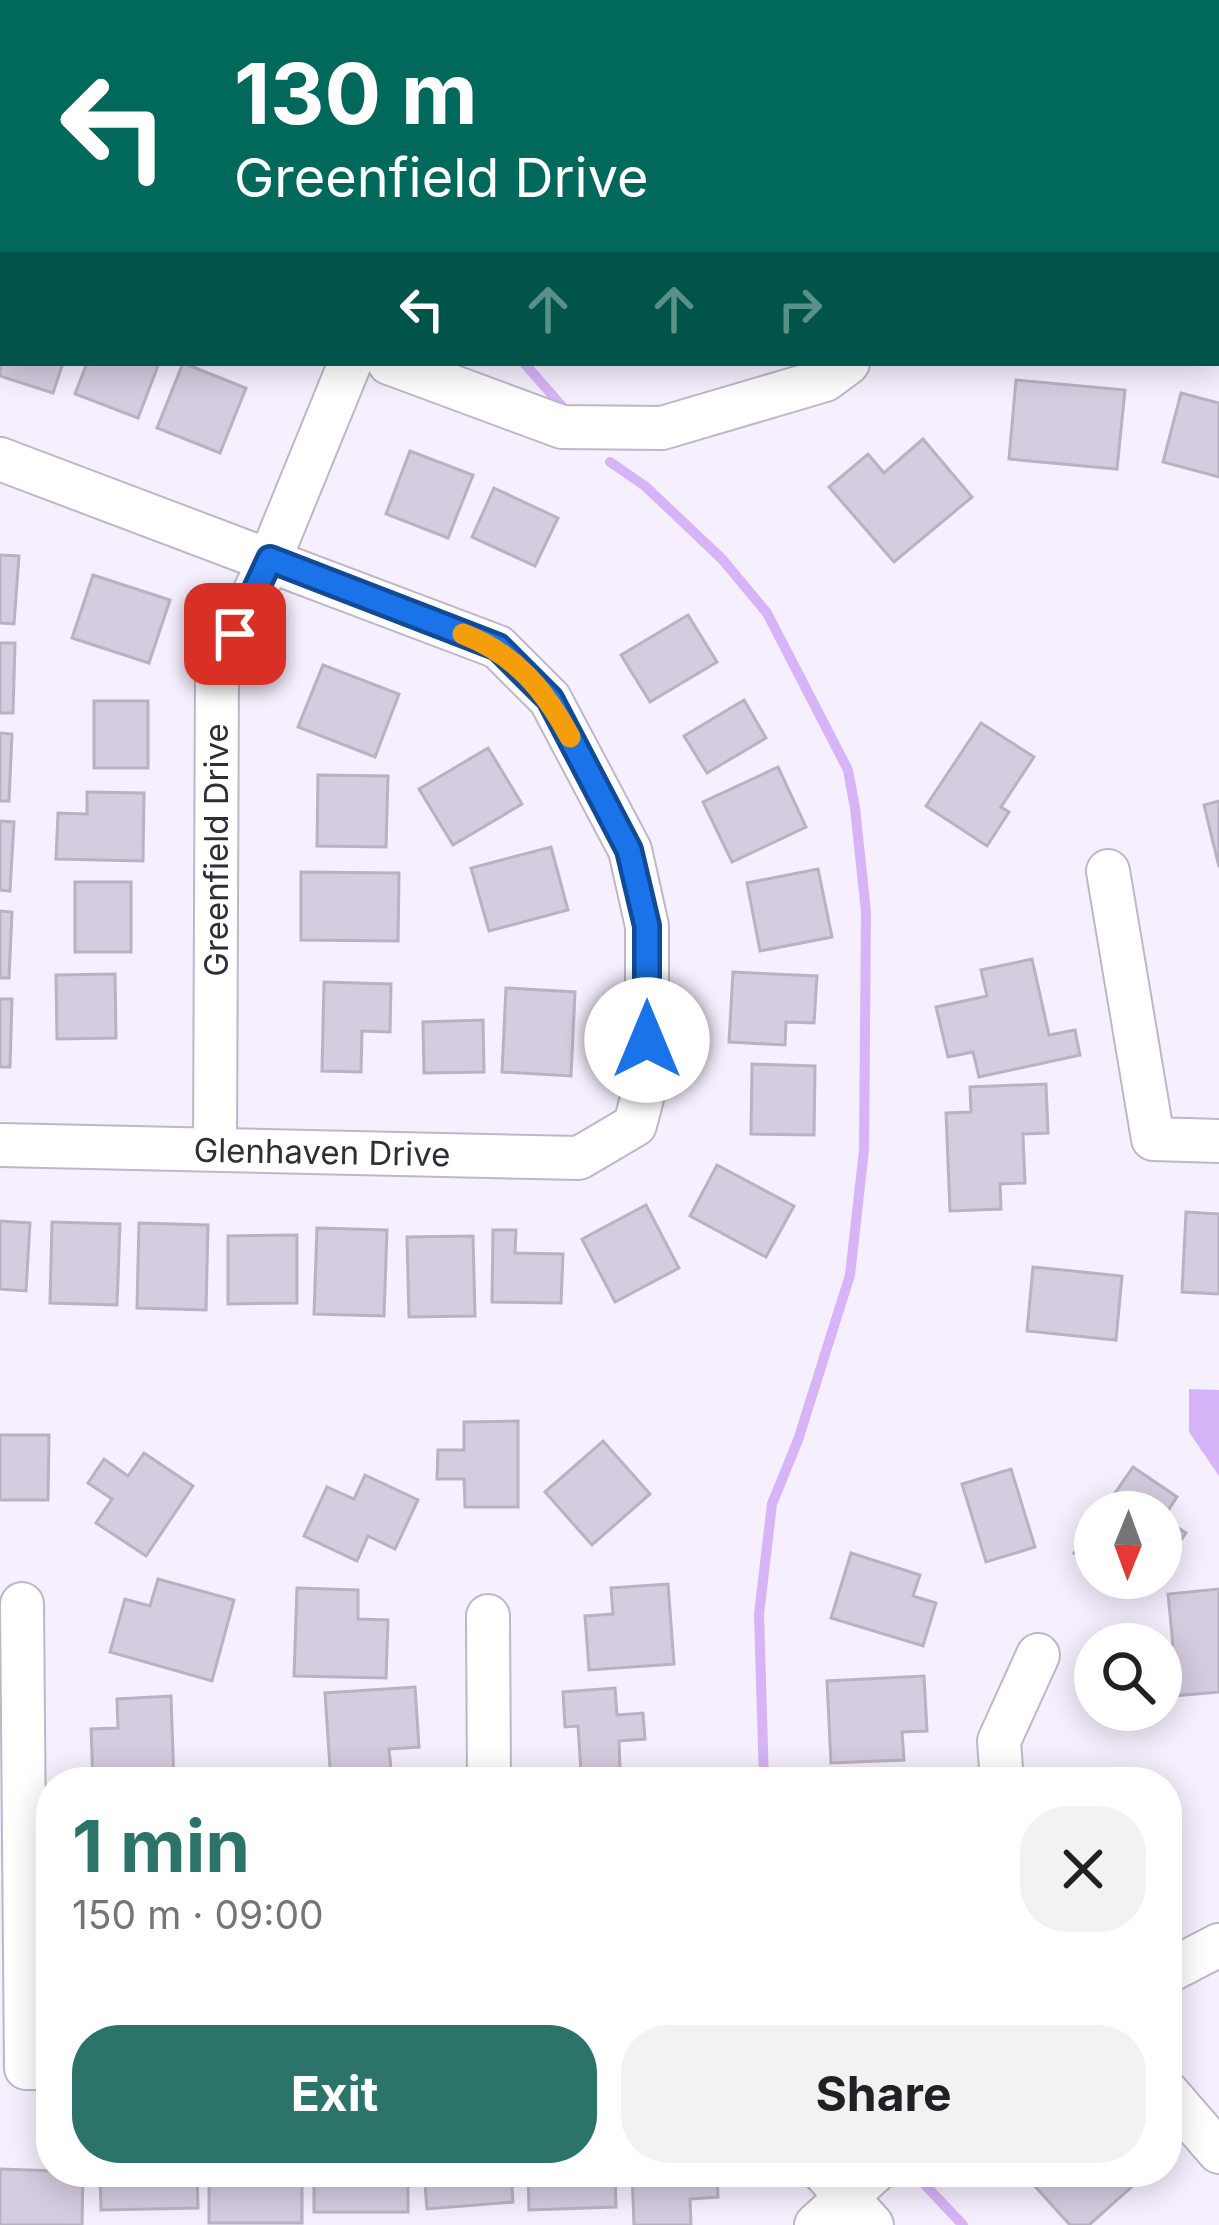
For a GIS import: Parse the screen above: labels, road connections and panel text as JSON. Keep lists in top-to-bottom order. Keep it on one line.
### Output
{"streets":{"street":["Greenfield Drive","Glenhaven Drive"]},"crossings":[["Greenfield Drive","Glenhaven Drive"]],"north":"bottom","page":{"turn":["130 m","Greenfield Drive"],"heading":["1 min","150 m · 09:00"],"buttons":["Exit","Share"]}}
